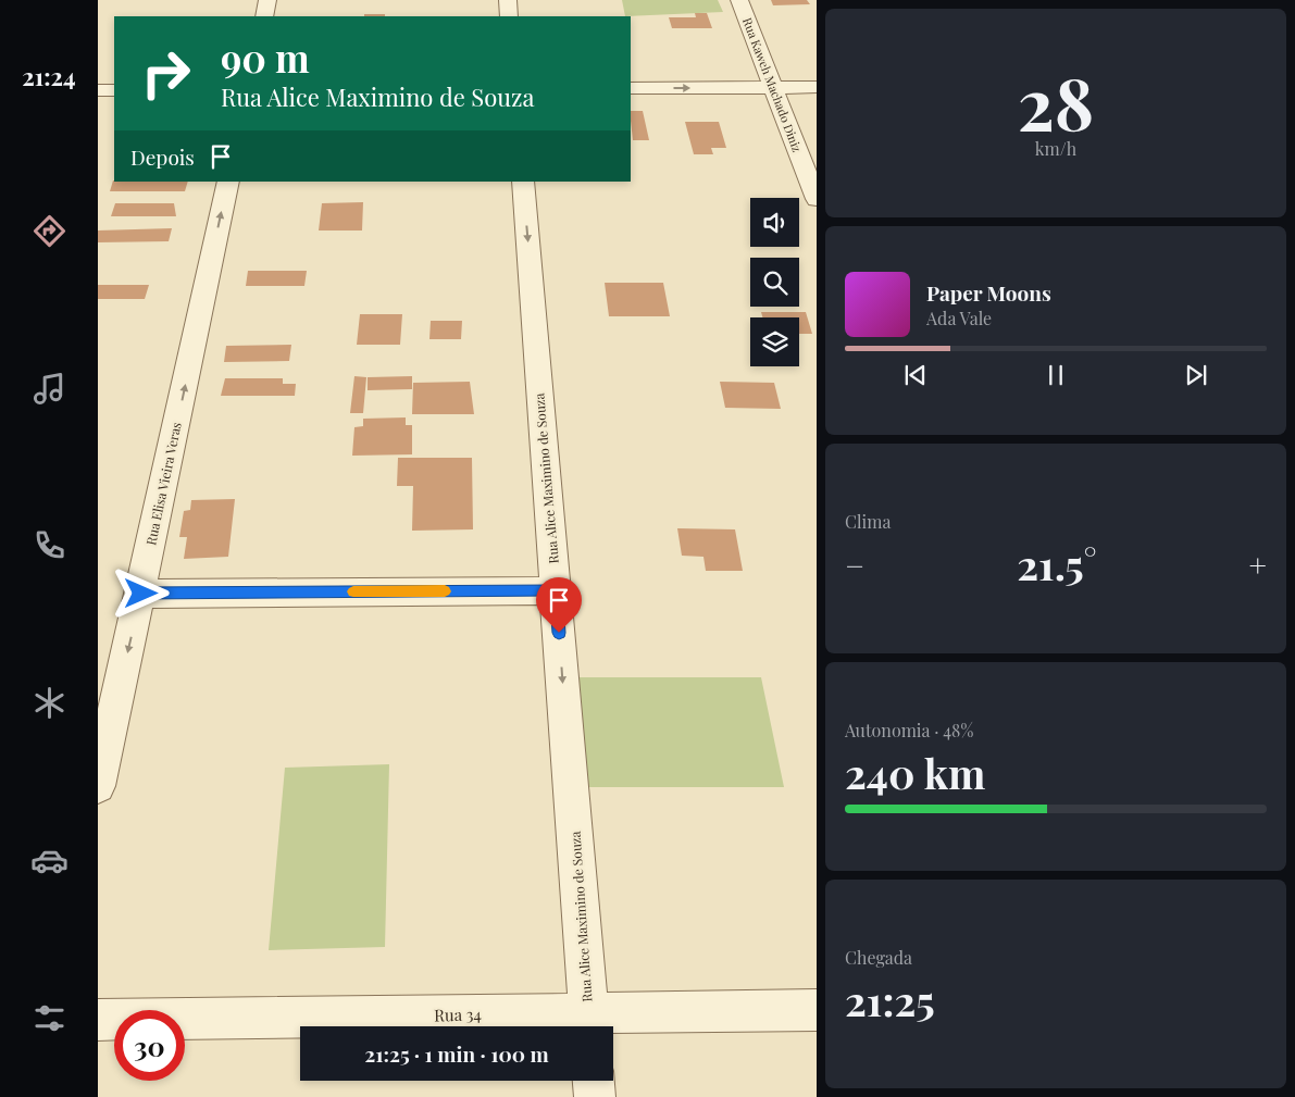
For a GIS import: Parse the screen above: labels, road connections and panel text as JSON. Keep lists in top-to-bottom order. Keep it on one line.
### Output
{"streets":{"street":["Rua Kaweh Machado Diniz","Rua Alice Maximino de Souza","Rua Elisa Vieira Veras","Rua 34"]},"crossings":[["Rua Alice Maximino de Souza","Rua 34"]],"one_way":["Rua Alice Maximino de Souza"],"page":{"tabs":"21:24","tile":[["28","km/h"],"Clima",["Autonomia · 48%","240 km"],["Chegada","21:25"]],"turn":["90 m","Rua Alice Maximino de Souza"],"then":"Depois","song":["Paper Moons","Ada Vale"],"heat":["−","21.5°","+"],"limit":"30","trip":"21:25 · 1 min · 100 m"}}
